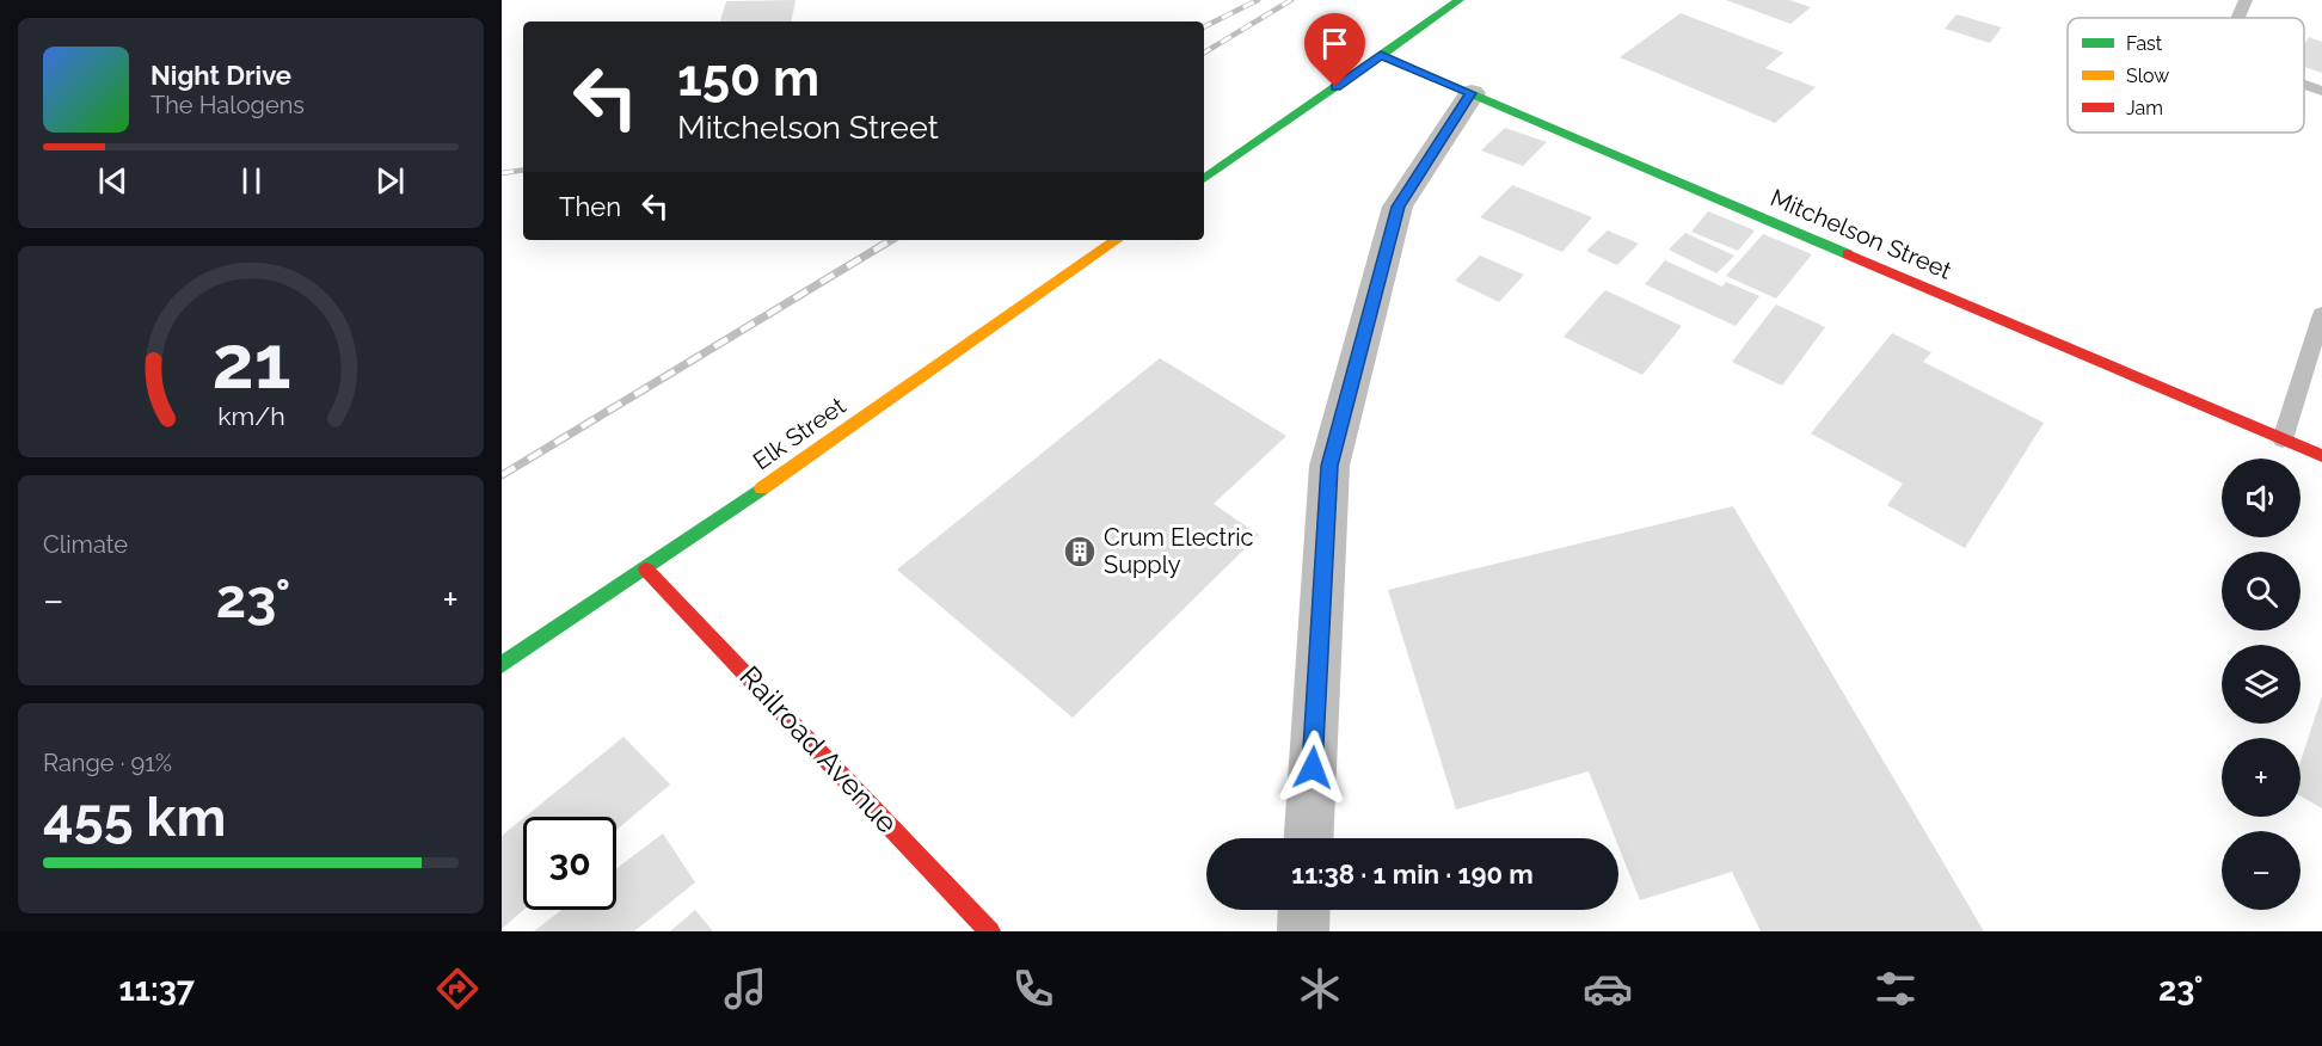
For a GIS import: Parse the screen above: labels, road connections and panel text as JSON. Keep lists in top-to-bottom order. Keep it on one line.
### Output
{"streets":{"street":["Mitchelson Street","Elk Street","Railroad Avenue"]},"crossings":[["Elk Street","Railroad Avenue"]],"places":{"building":["Crum Electric Supply"]},"legend":["Fast","Slow","Jam"],"page":{"turn":["150 m","Mitchelson Street"],"song":["Night Drive","The Halogens"],"then":"Then","map_buttons":["+","−"],"tile":["Climate",["Range · 91%","455 km"]],"heat":["−","23°","+"],"limit":"30","trip":"11:38 · 1 min · 190 m","tabs":["11:37","23°"],"gauge":["21","km/h"]}}
